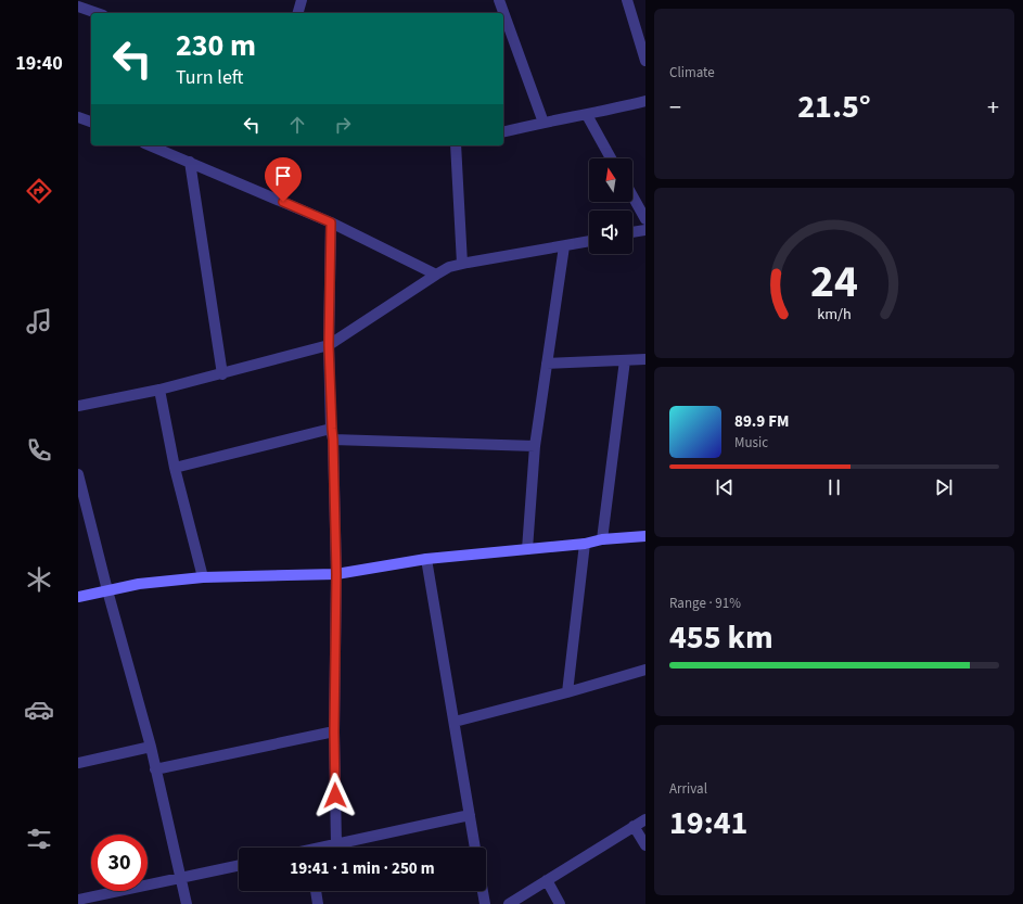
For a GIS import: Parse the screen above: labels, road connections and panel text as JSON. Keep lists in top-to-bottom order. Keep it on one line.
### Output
{"north":"top","page":{"tabs":"19:40","tile":["Climate",["Range · 91%","455 km"],["Arrival","19:41"]],"turn":["230 m","Turn left"],"heat":["−","21.5°","+"],"song":["89.9 FM","Music"],"limit":"30","trip":"19:41 · 1 min · 250 m","gauge":["24","km/h"]}}
